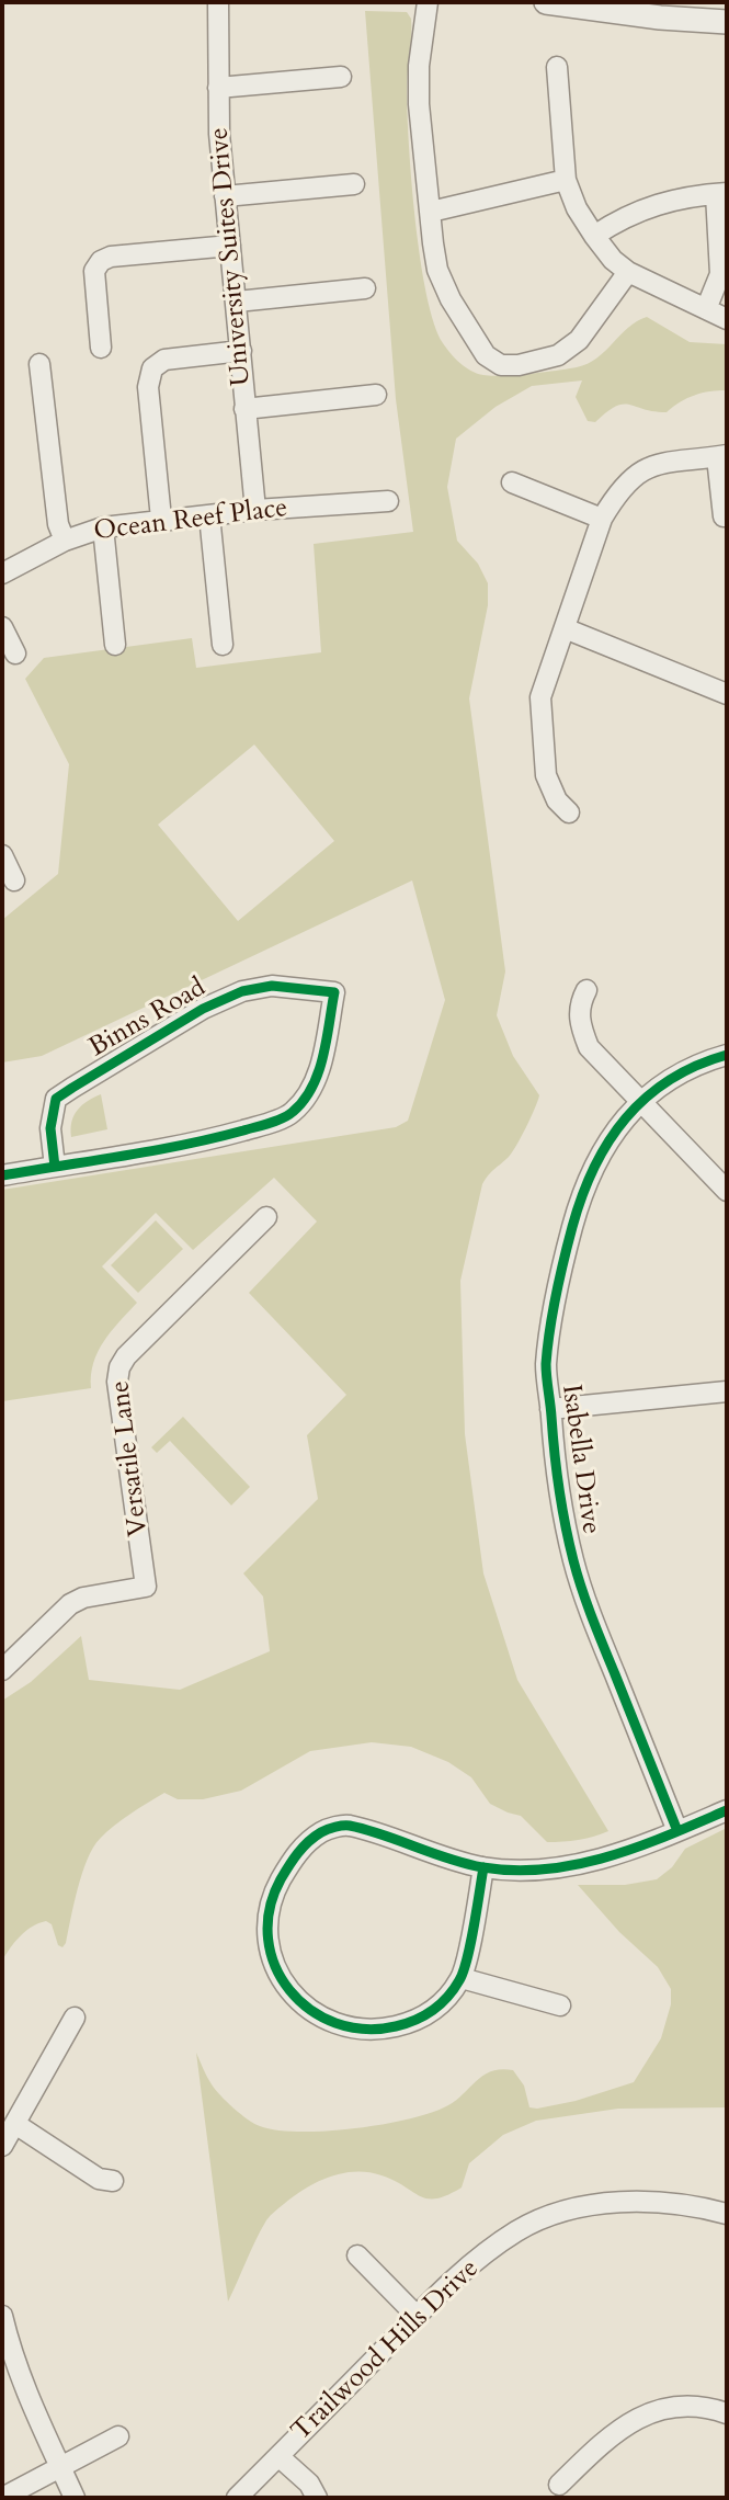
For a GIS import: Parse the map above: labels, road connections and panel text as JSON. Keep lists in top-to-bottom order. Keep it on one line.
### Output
{"streets":{"street":["University Suites Drive","Ocean Reef Place","Binns Road","Versatile Lane","Isabella Drive","Trailwood Hills Drive"]},"crossings":[["University Suites Drive","Ocean Reef Place"]]}
